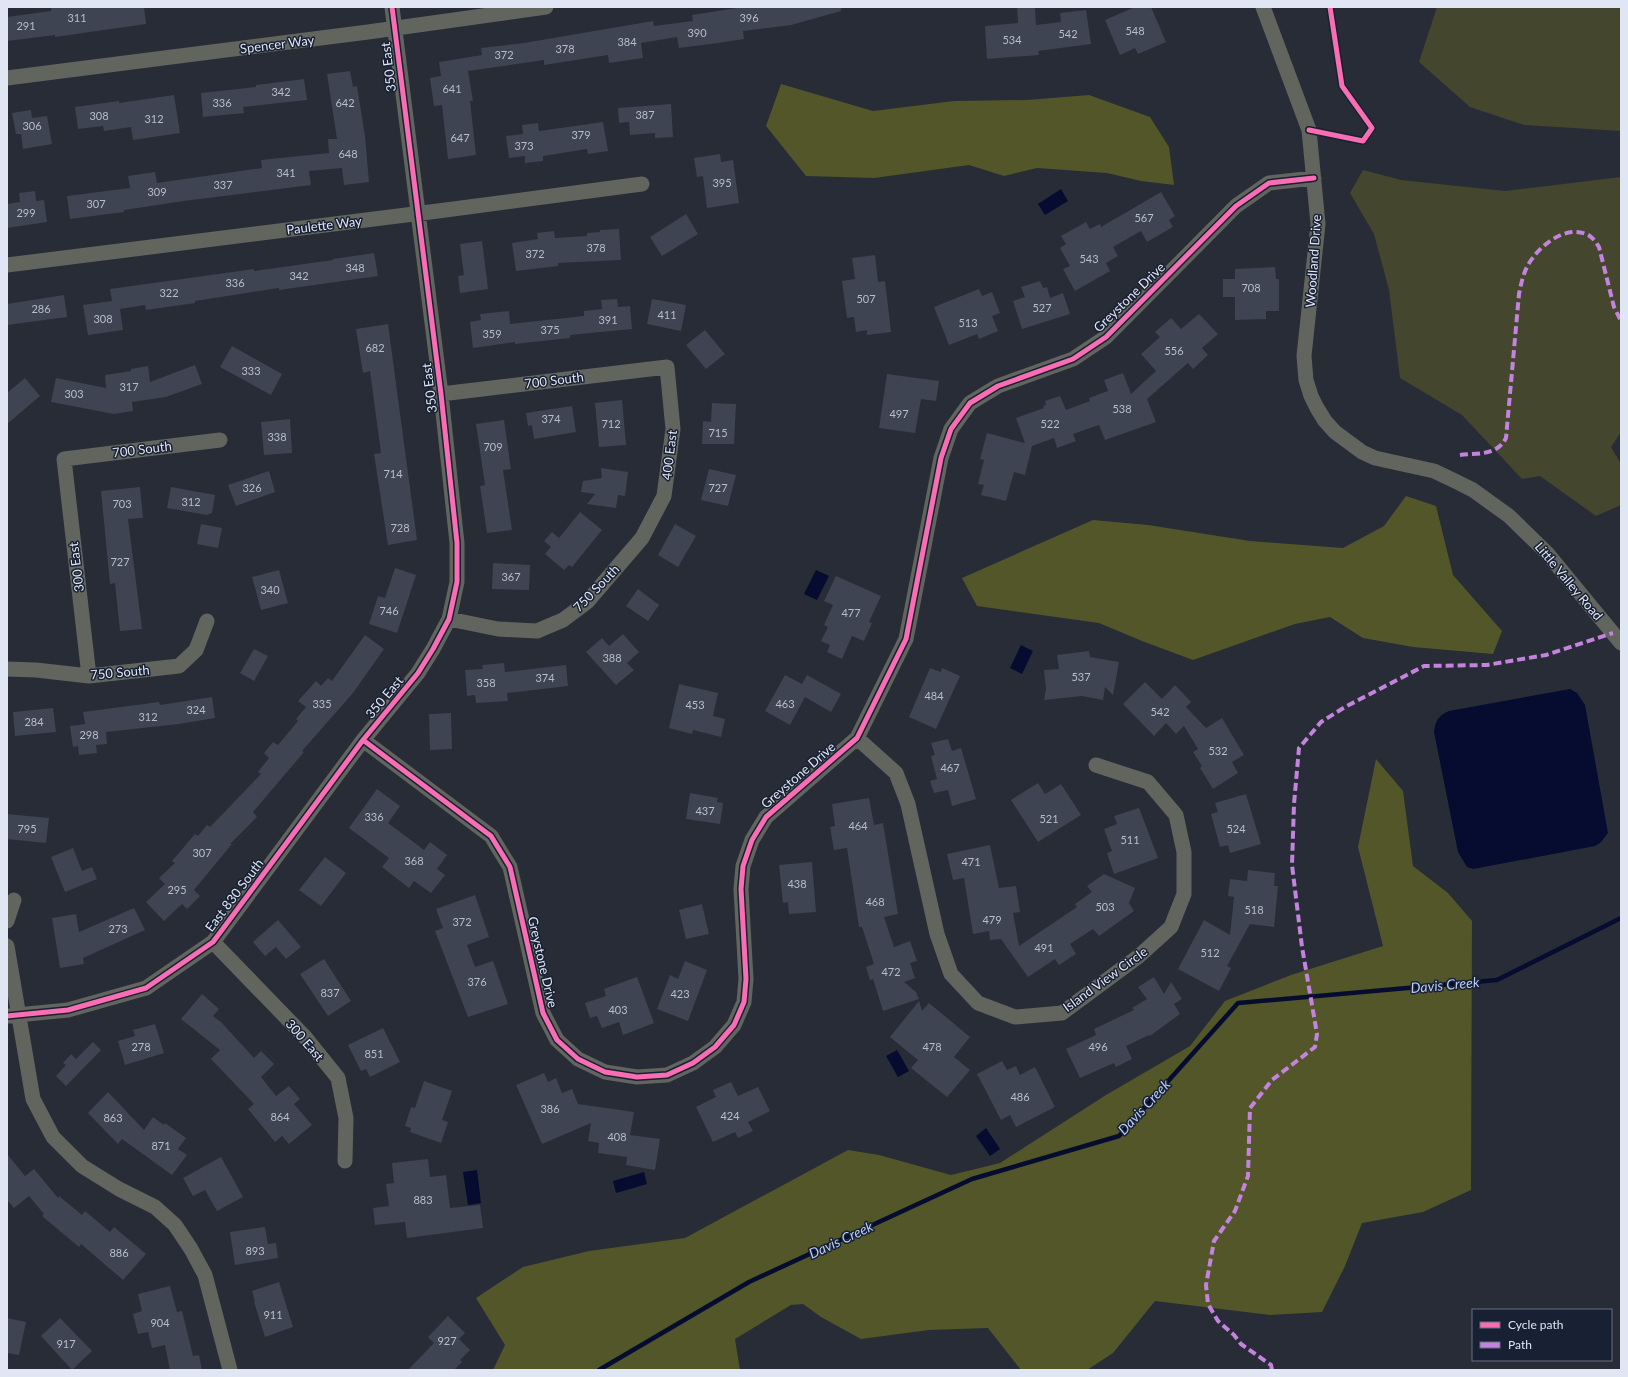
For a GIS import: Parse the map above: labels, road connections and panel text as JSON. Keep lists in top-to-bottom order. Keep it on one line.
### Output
{"streets":{"street":["Spencer Way","350 East","Paulette Way","Woodland Drive","Greystone Drive","700 South","400 East","300 East","Little Valley Road","750 South","East 830 South","Island View Circle"]},"crossings":[["Spencer Way","350 East"],["350 East","Paulette Way"],["350 East","Greystone Drive"],["350 East","700 South"],["350 East","750 South"],["350 East","East 830 South"],["Woodland Drive","Greystone Drive"],["Woodland Drive","Little Valley Road"],["Greystone Drive","East 830 South"],["Greystone Drive","Island View Circle"],["700 South","400 East"],["700 South","300 East"],["400 East","750 South"],["300 East","750 South"],["300 East","East 830 South"]],"water":["Davis Creek"],"house_numbers":["311","396","291","548","390","542","534","384","378","372","641","342","336","642","387","308","312","306","379","647","373","648","341","395","337","309","307","299","567","378","372","543","348","342","336","708","322","507","527","286","411","308","391","513","375","359","682","556","333","317","303","538","497","374","712","522","715","338","709","714","326","727","312","703","728","727","367","340","746","477","388","537","374","358","484","335","463","453","324","542","312","284","298","532","467","437","336","521","464","795","524","511","307","368","471","438","295","468","503","518","479","372","273","491","512","472","376","837","423","403","278","478","496","851","486","386","424","864","863","408","871","883","893","886","911","904","927","917"],"legend":["Cycle path","Path"]}
